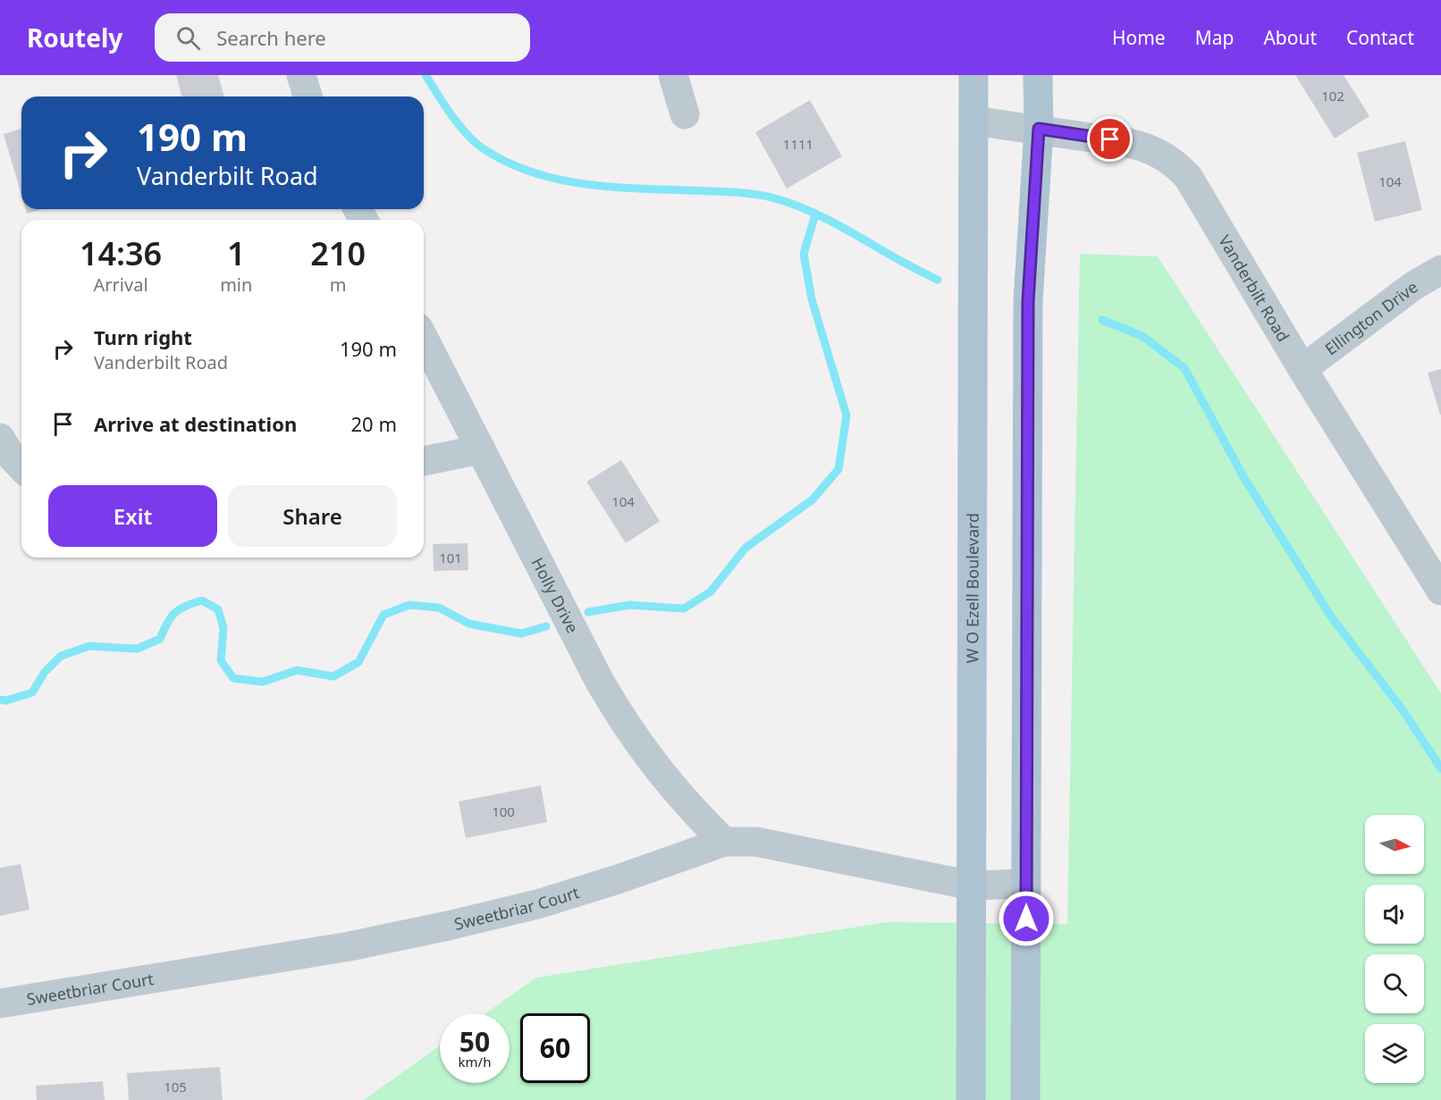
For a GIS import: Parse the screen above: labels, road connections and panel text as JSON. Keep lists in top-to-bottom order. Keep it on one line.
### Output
{"streets":{"main road":["W O Ezell Boulevard"],"street":["Vanderbilt Road","Ellington Drive","Holly Drive","Sweetbriar Court"]},"crossings":[["Vanderbilt Road","Ellington Drive"],["Vanderbilt Road","W O Ezell Boulevard"],["W O Ezell Boulevard","Sweetbriar Court"],["Holly Drive","Sweetbriar Court"]],"house_numbers":["102","1111","104","104","101","100","105"],"north":"right","page":{"header":"Routely","search":"Search here","nav":["Home","Map","About","Contact"],"turn":["190 m","Vanderbilt Road"],"eta":["14:36","Arrival","1","min","210","m"],"list":[{"name":"Turn right","note":"Vanderbilt Road","value":"190 m"},{"name":"Arrive at destination","value":"20 m"}],"buttons":["Exit","Share"],"speed":"50 km/h","limit":"60"}}
